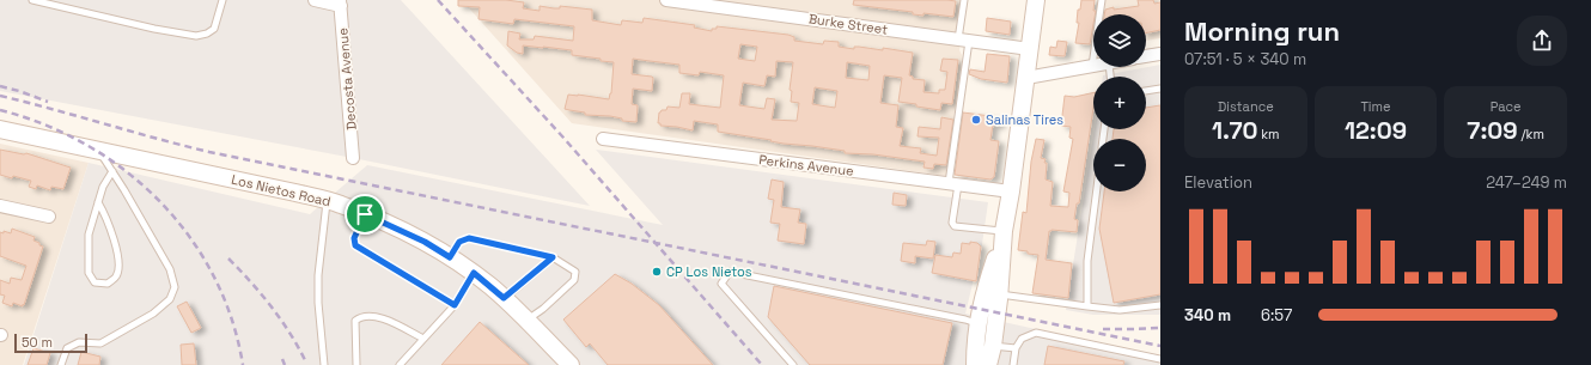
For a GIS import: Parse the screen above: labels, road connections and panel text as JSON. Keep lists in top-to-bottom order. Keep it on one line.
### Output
{"streets":{"street":["Burke Street","Decosta Avenue","Perkins Avenue","Los Nietos Road"]},"places":["Salinas Tires","CP Los Nietos"],"scale_bar":"50 m","page":{"heading":["Morning run","07:51 · 5 × 340 m"],"map_buttons":["+","−"],"stats":[["Distance","1.70 km"],["Time","12:09"],["Pace","7:09 /km"]],"chart":["Elevation","247–249 m"],"list":[{"name":"340 m","note":"6:57"}],"scale":"50 m"}}
